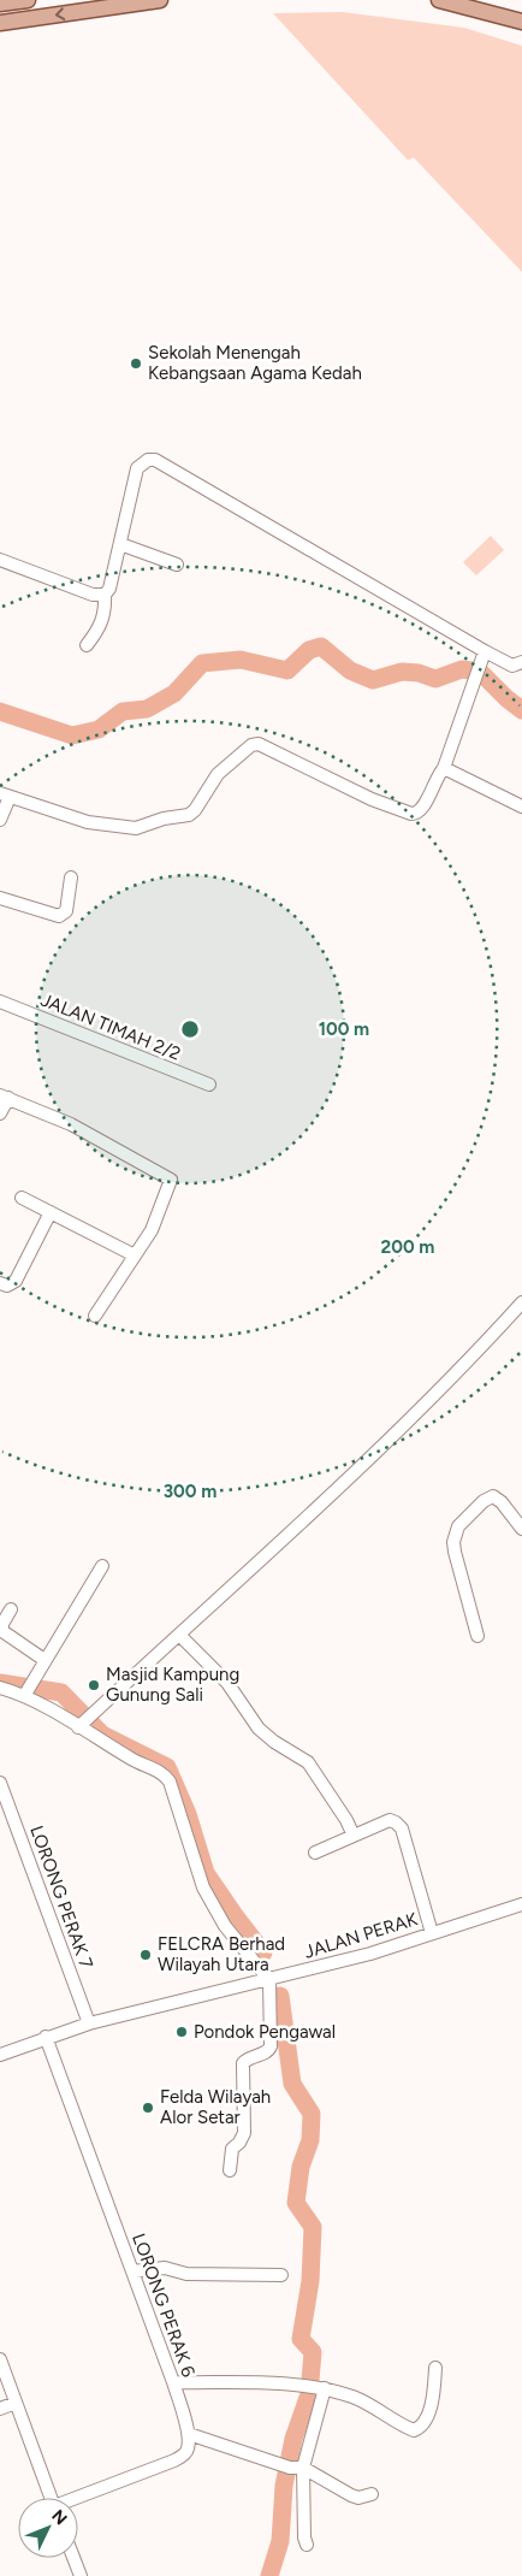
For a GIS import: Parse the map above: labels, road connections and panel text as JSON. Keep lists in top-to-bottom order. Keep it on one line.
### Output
{"streets":{"street":["JALAN TIMAH 2/2","LORONG PERAK 7","JALAN PERAK","LORONG PERAK 6"]},"crossings":[["LORONG PERAK 7","JALAN PERAK"],["JALAN PERAK","LORONG PERAK 6"]],"places":["Sekolah Menengah Kebangsaan Agama Kedah","Masjid Kampung Gunung Sali","FELCRA Berhad Wilayah Utara","Pondok Pengawal","Felda Wilayah Alor Setar"],"north":"top right","rings":["100 m","200 m","300 m"]}
